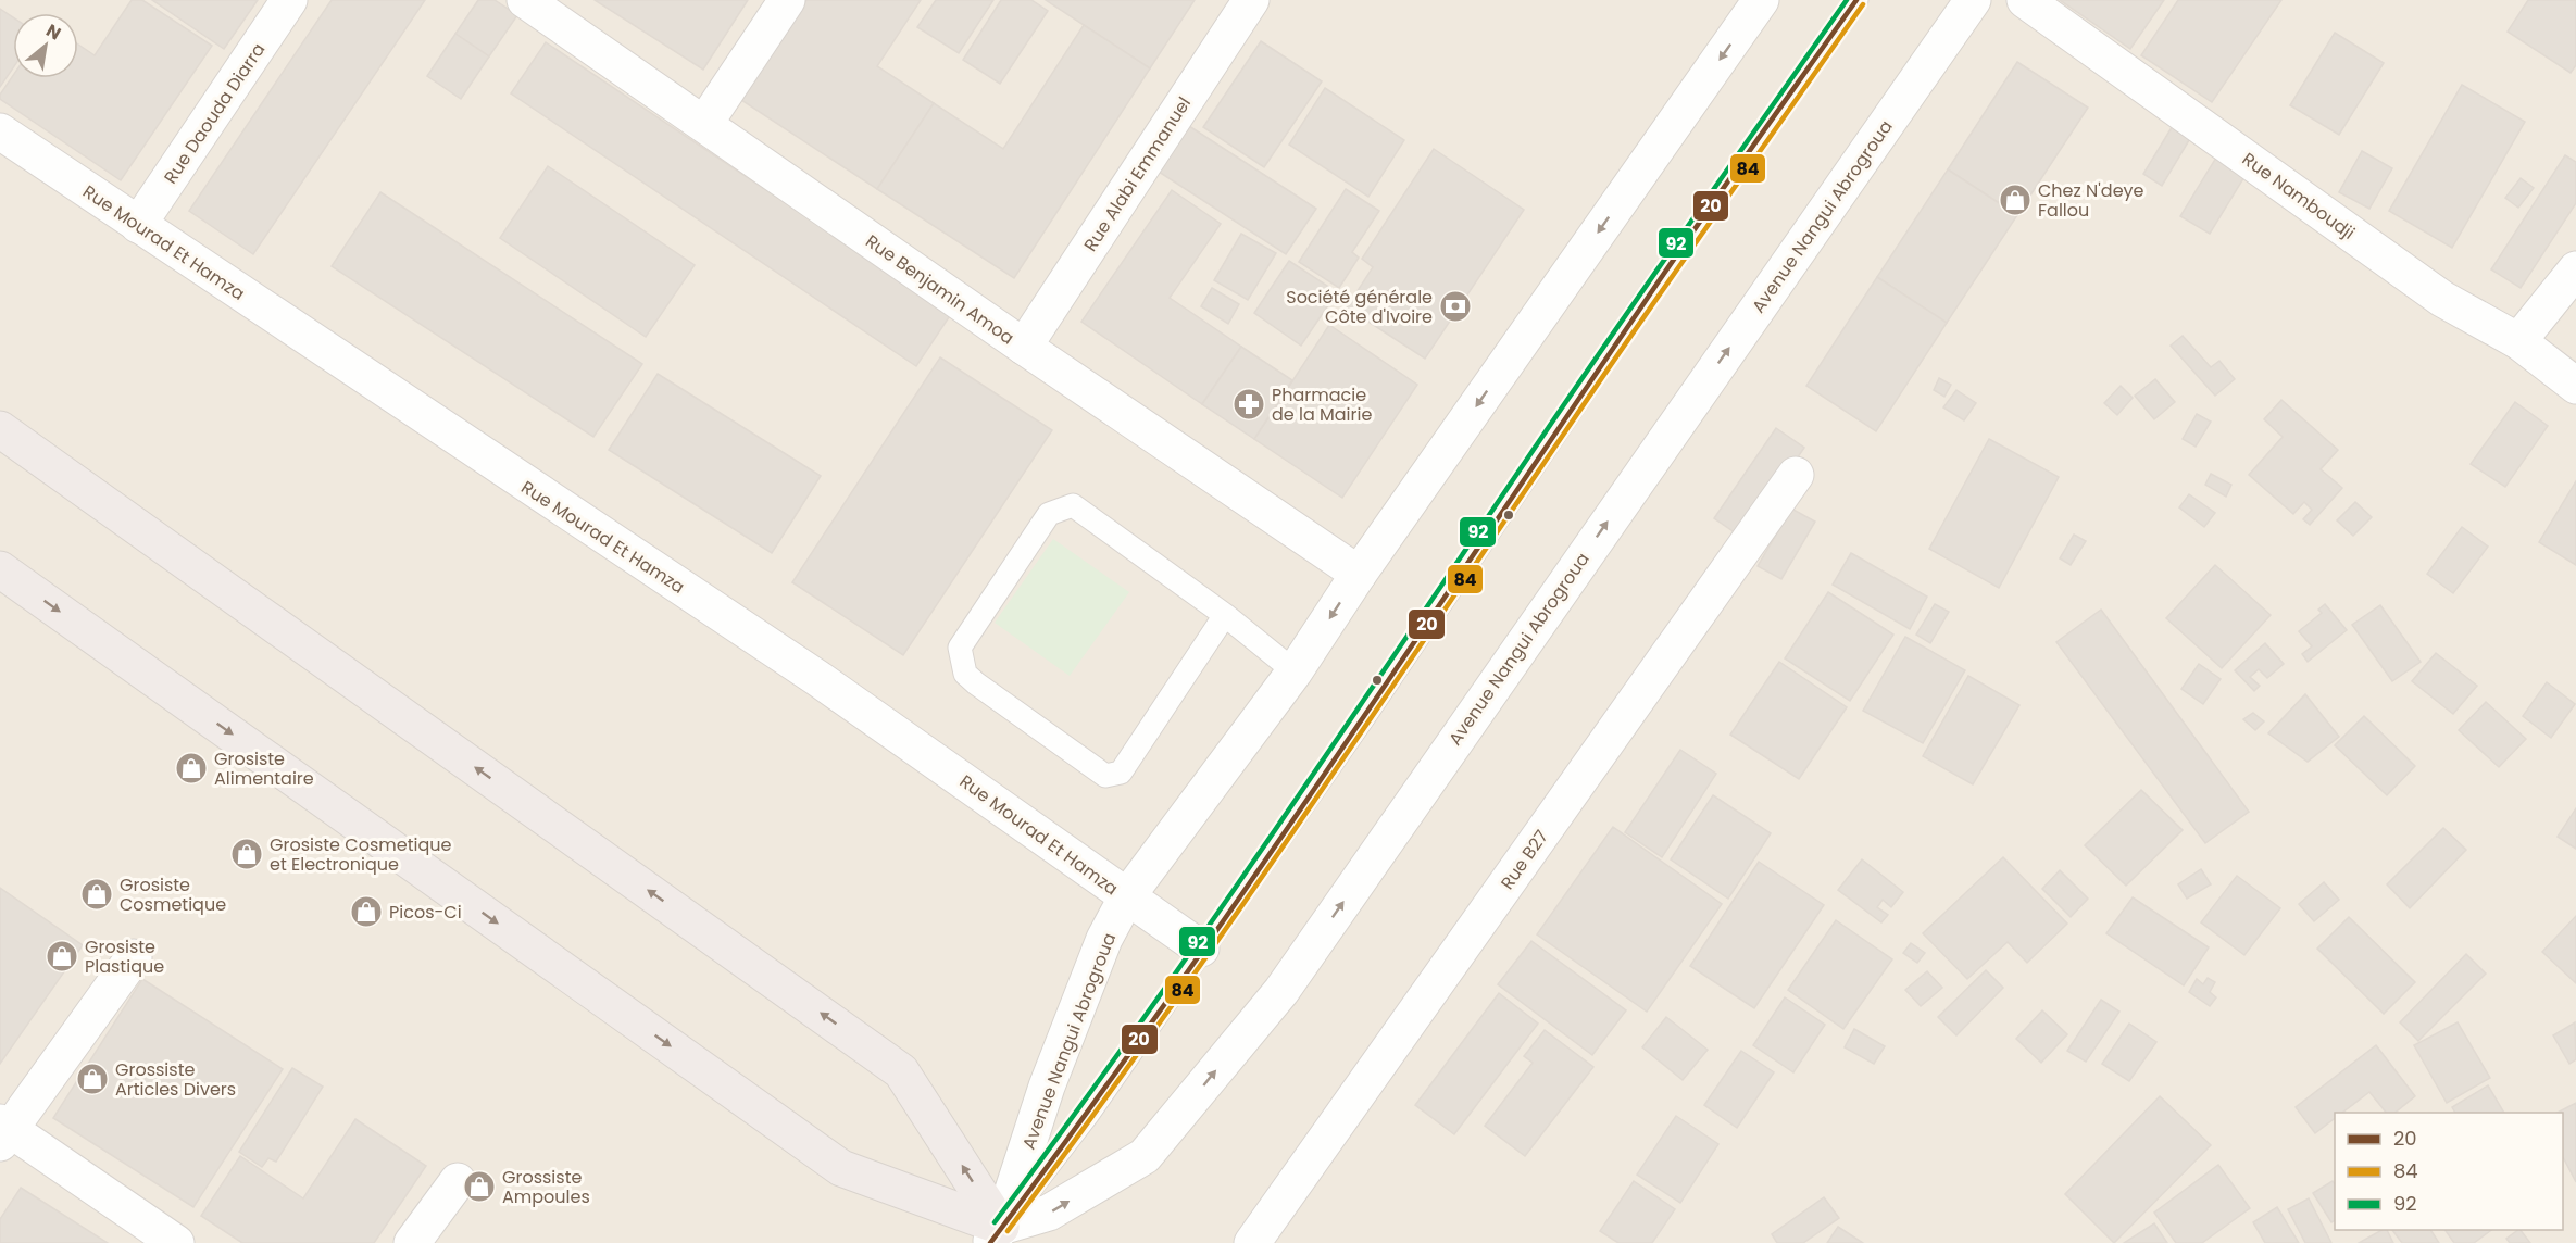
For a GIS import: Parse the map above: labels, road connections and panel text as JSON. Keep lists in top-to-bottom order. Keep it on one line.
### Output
{"streets":{"street":["Rue Daouda Diarra","Rue Alabi Emmanuel","Rue Namboudji","Avenue Nangui Abrogroua","Rue Mourad Et Hamza","Rue Benjamin Amoa","Rue B27"]},"crossings":[["Rue Daouda Diarra","Rue Mourad Et Hamza"],["Rue Alabi Emmanuel","Rue Benjamin Amoa"],["Avenue Nangui Abrogroua","Rue Mourad Et Hamza"],["Avenue Nangui Abrogroua","Rue Benjamin Amoa"]],"places":{"shop":["Chez N'deye Fallou","Grosiste Alimentaire","Grosiste Cosmetique et Electronique","Grosiste Cosmetique","Picos-Ci","Grosiste Plastique","Grossiste Articles Divers","Grossiste Ampoules"],"bank":["Société générale Côte d'Ivoire"],"pharmacy":["Pharmacie de la Mairie"]},"lines":["transit line 20","transit line 92","transit line 84"],"legend":["20","84","92"],"north":"top right"}
